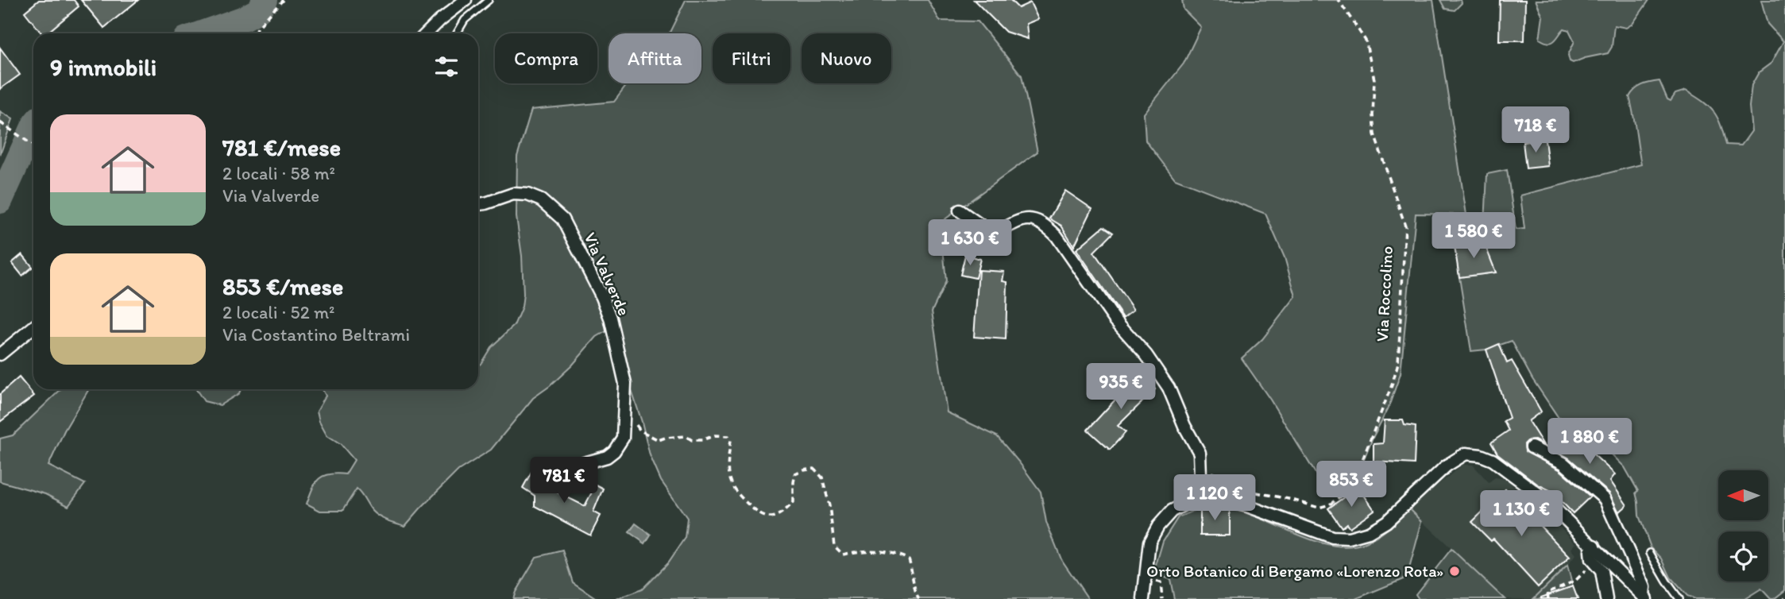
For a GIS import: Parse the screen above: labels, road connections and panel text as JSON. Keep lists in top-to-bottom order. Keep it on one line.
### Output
{"streets":{"street":["Via Valverde"],"path":["Via Roccolino"]},"places":["Orto Botanico di Bergamo «Lorenzo Rota»"],"north":"left","page":{"chip":["Compra","Affitta","Filtri","Nuovo"],"heading":"9 immobili","list":[{"name":"781 €/mese","note":"2 locali · 58 m² · Via Valverde"},{"name":"853 €/mese","note":"2 locali · 52 m² · Via Costantino Beltrami"}],"price":["718 €","1 580 €","1 630 €","935 €","1 880 €","781 €","853 €","1 120 €","1 130 €"]}}
